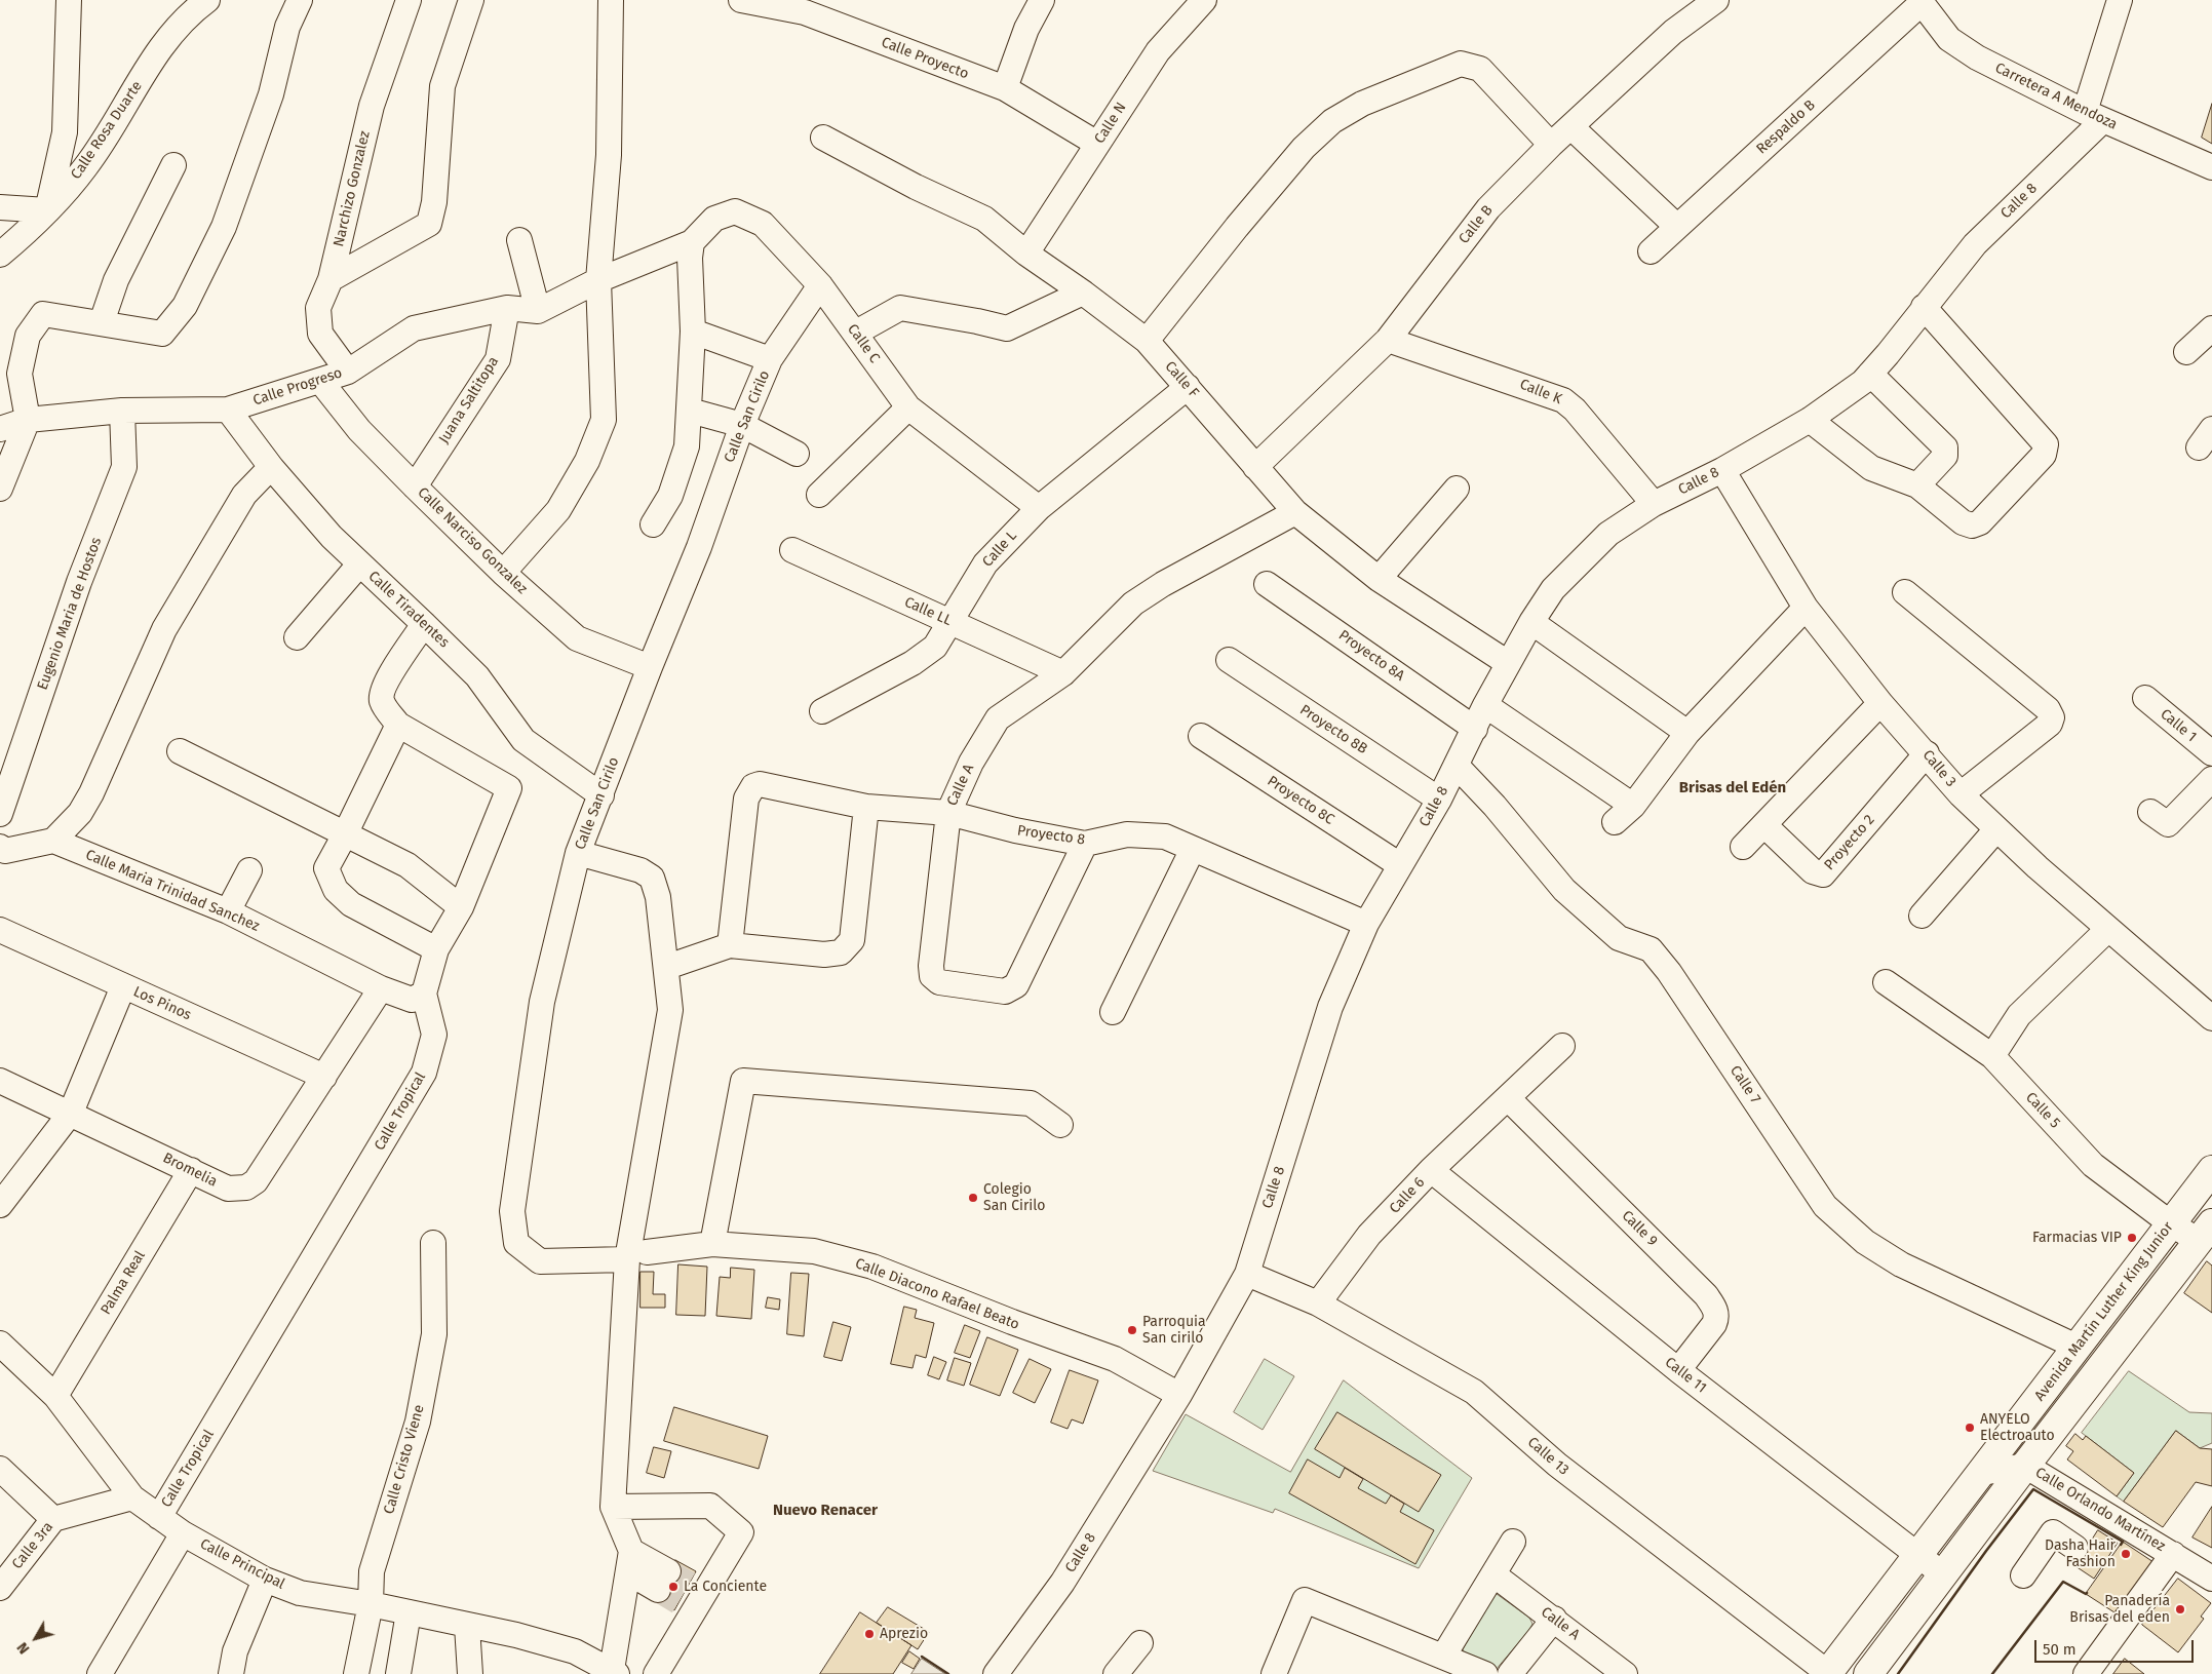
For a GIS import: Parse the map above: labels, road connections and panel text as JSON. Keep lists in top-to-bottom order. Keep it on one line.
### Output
{"streets":{"main road":["Avenida Martín Luther King Junior"],"street":["Calle Proyecto","Carretera A Mendoza","Calle N","Respaldo B","Calle Rosa Duarte","Narchizo Gonzalez","Calle 8","Calle B","Calle C","Calle F","Calle Progreso","Calle K","Juana Saltitopa","Calle San Cirilo","Calle Narciso Gonzalez","Calle L","Calle Tiradentes","Calle LL","Eugenio Maria de Hostos","Proyecto 8A","Calle 1","Proyecto 8B","Calle 3","Calle A","Proyecto 8C","Proyecto 8","Proyecto 2","Calle Maria Trinidad Sanchez","Los Pinos","Calle 7","Calle 5","Calle Tropical","Bromelia","Calle 6","Calle 9","Palma Real","Calle Diacono Rafael Beato","Calle 11","Calle 13","Calle Cristo Viene","Calle Orlando Martínez","Calle 3ra","Calle Principal"]},"crossings":[["Calle Proyecto","Calle N"],["Carretera A Mendoza","Respaldo B"],["Carretera A Mendoza","Calle 8"],["Calle N","Calle F"],["Narchizo Gonzalez","Calle Progreso"],["Calle 8","Calle F"],["Calle 8","Calle K"],["Calle 8","Proyecto 8A"],["Calle 8","Proyecto 8B"],["Calle 8","Calle 3"],["Calle 8","Proyecto 8C"],["Calle 8","Proyecto 8"],["Calle 8","Calle 7"],["Calle 8","Calle Diacono Rafael Beato"],["Calle 8","Calle 13"],["Calle B","Calle F"],["Calle B","Calle K"],["Calle C","Calle San Cirilo"],["Calle C","Calle L"],["Calle F","Calle L"],["Calle F","Calle A"],["Calle Progreso","Juana Saltitopa"],["Calle Progreso","Calle Narciso Gonzalez"],["Calle Progreso","Calle Tiradentes"],["Calle Progreso","Eugenio Maria de Hostos"],["Juana Saltitopa","Calle Narciso Gonzalez"],["Calle San Cirilo","Calle Narciso Gonzalez"],["Calle San Cirilo","Calle Tiradentes"],["Calle San Cirilo","Calle Diacono Rafael Beato"],["Calle L","Calle LL"],["Calle Tiradentes","Calle Tropical"],["Calle LL","Calle A"],["Calle 3","Proyecto 2"],["Calle A","Proyecto 8"],["Calle Maria Trinidad Sanchez","Calle Tropical"],["Calle Maria Trinidad Sanchez","Bromelia"],["Los Pinos","Bromelia"],["Calle 7","Avenida Martín Luther King Junior"],["Calle 5","Avenida Martín Luther King Junior"],["Calle Tropical","Calle Principal"],["Bromelia","Palma Real"],["Calle 6","Calle 9"],["Calle 6","Calle 11"],["Calle 6","Calle 13"],["Calle 9","Calle 11"],["Palma Real","Calle Principal"],["Avenida Martín Luther King Junior","Calle 11"],["Avenida Martín Luther King Junior","Calle 13"],["Avenida Martín Luther King Junior","Calle Orlando Martínez"],["Calle Cristo Viene","Calle Principal"],["Calle 3ra","Calle Principal"]],"districts":["Brisas del Edén","Nuevo Renacer"],"places":["Colegio San Cirilo","Farmacias VIP","Parroquia San cirilo","ANYELO Electroauto","Dasha Hair Fashion","La Conciente","Panadería Brisas del eden","Aprezio"],"scale_bar":"50 m","north":"bottom left"}
